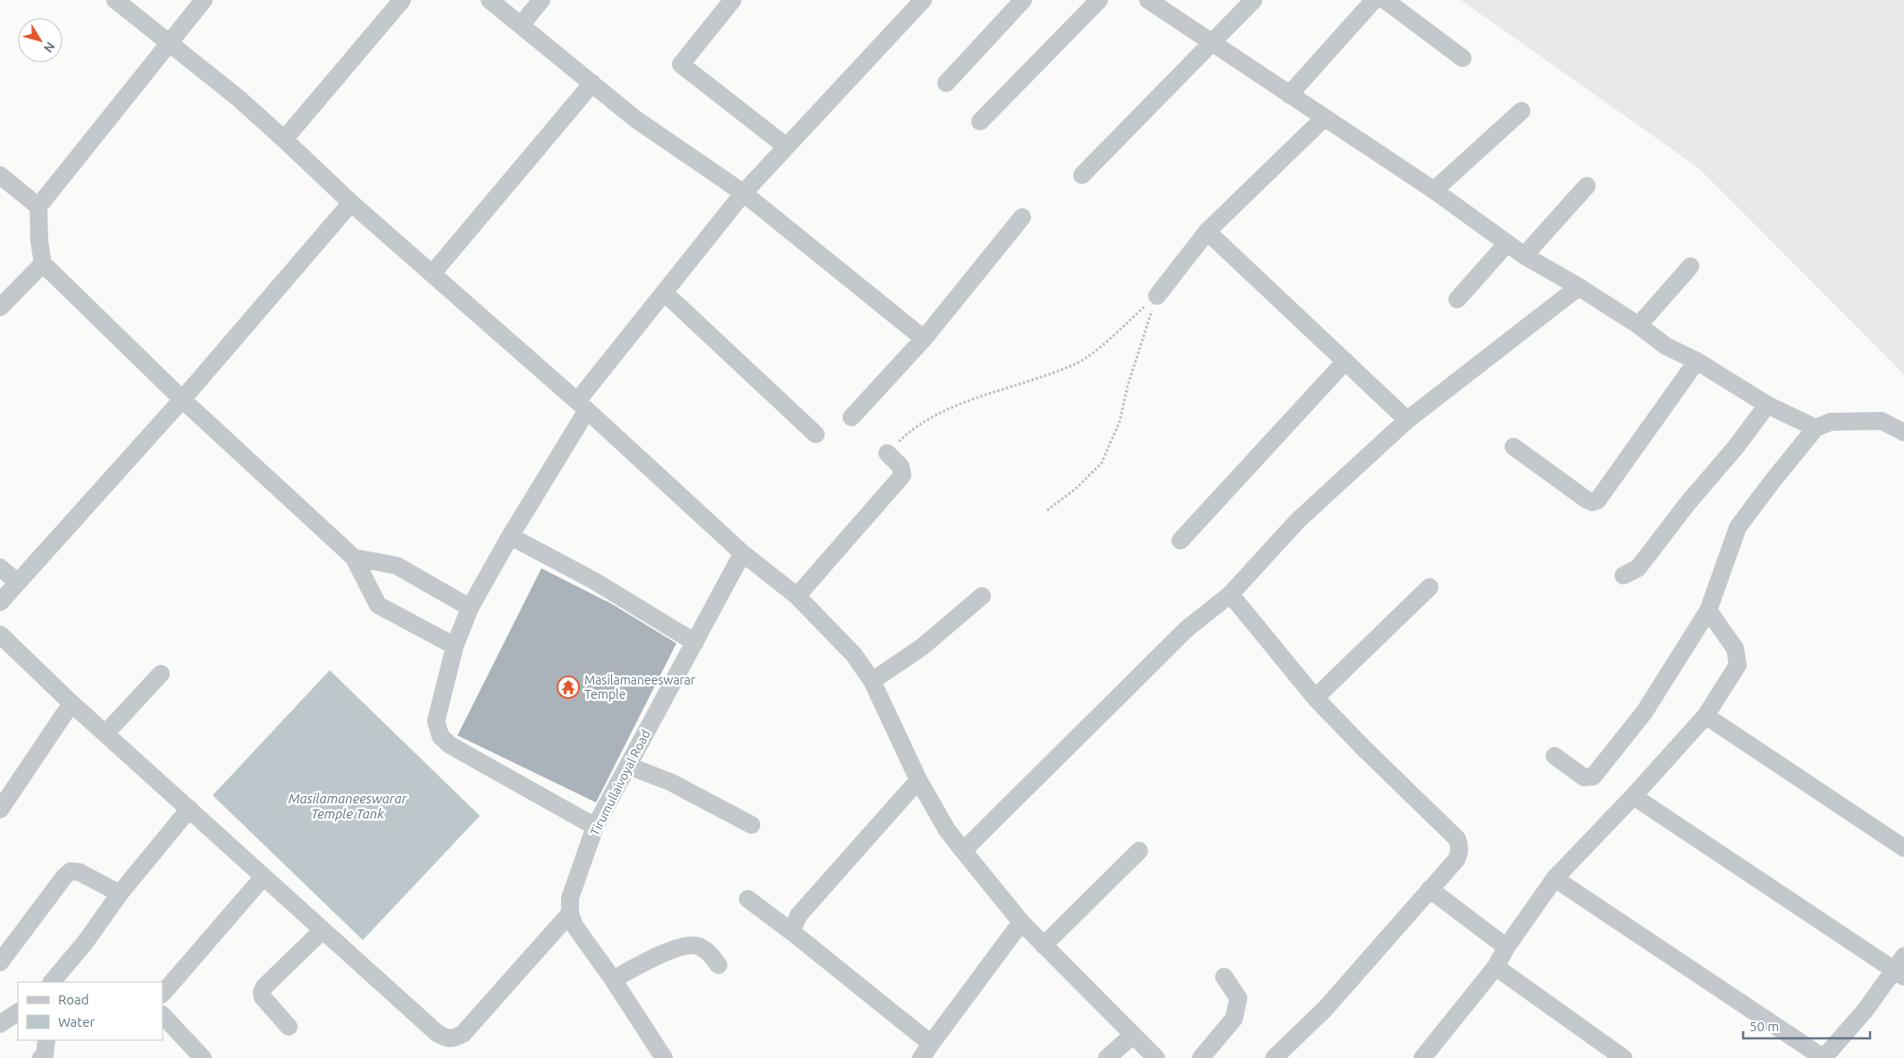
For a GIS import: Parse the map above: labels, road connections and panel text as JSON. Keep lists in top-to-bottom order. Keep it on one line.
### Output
{"streets":{"street":["Tirumullaivoyal Road"]},"water":["Masilamaneeswarar Temple Tank"],"places":{"temple":["Masilamaneeswarar Temple"]},"legend":["Road","Water"],"scale_bar":"50 m","north":"bottom right"}
